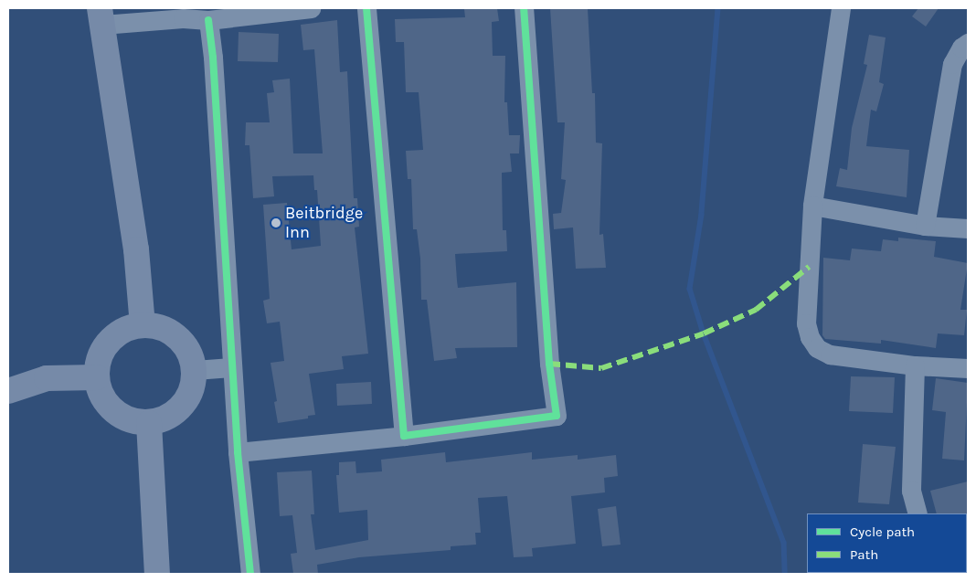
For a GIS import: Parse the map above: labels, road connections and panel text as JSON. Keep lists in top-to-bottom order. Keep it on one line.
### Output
{"places":["Beitbridge Inn"],"legend":["Cycle path","Path"]}
